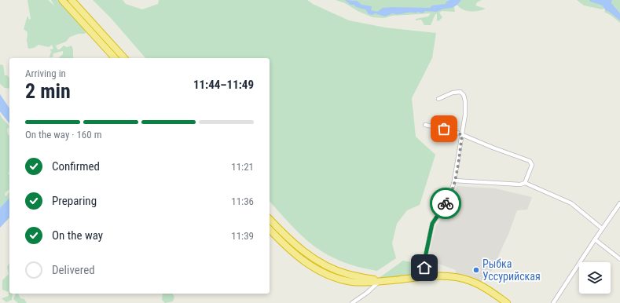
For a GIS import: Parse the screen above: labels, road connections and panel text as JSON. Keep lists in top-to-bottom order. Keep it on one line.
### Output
{"places":["Рыбка Уссурийская"],"page":{"heading":["2 min","Arriving in","11:44–11:49"],"bar":"On the way · 160 m","list":[["Confirmed","11:21"],["Preparing","11:36"],["On the way","11:39"],"Delivered"]}}
